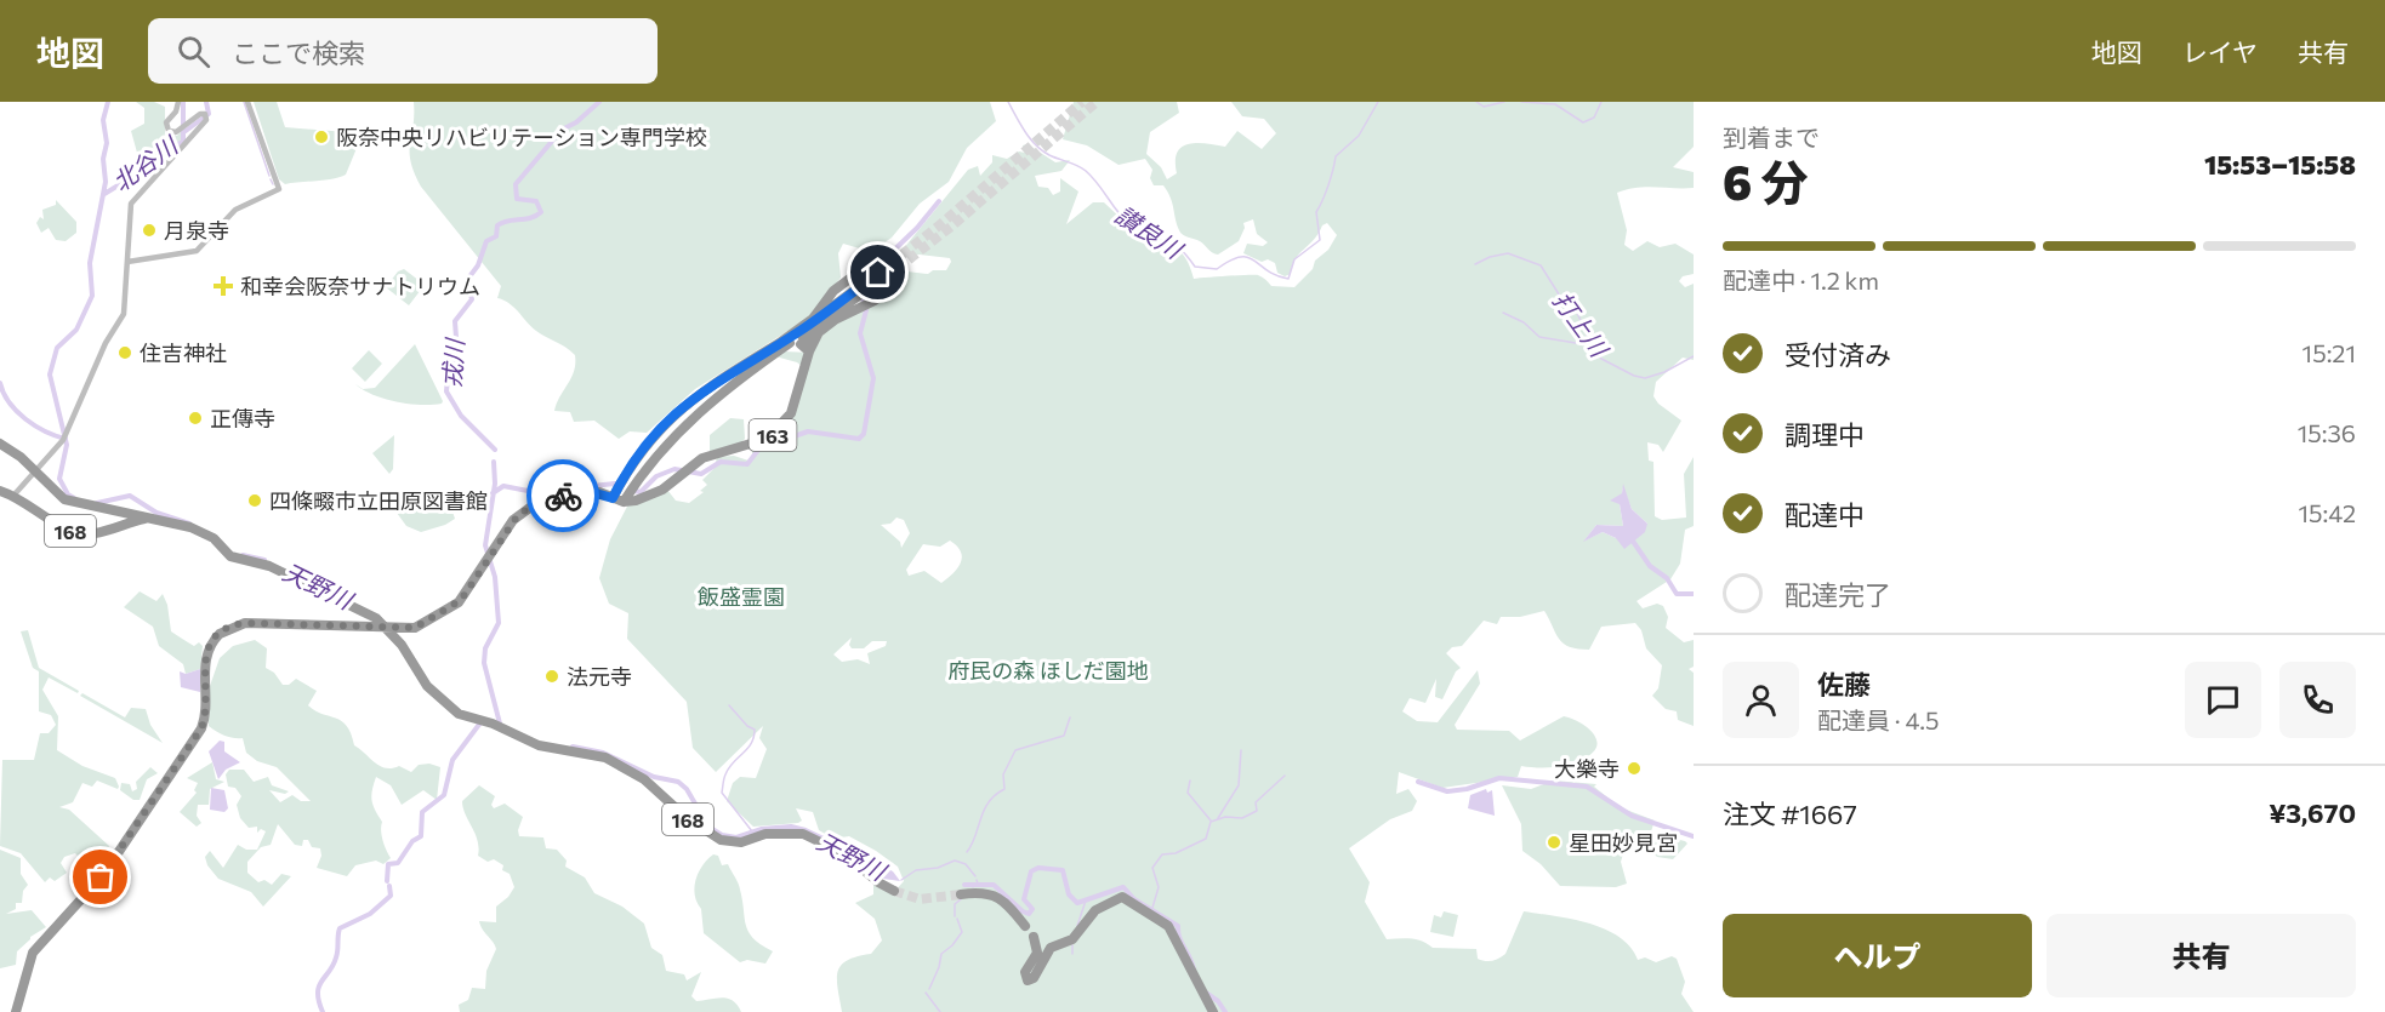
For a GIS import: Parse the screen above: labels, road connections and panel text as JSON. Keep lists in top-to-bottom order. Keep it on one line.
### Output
{"streets":{"highway":["163","168"]},"water":["北谷川","讃良川","打上川","戎川","天野川"],"parks":["飯盛霊園","府民の森 ほしだ園地"],"places":{"other":["阪奈中央リハビリテーション専門学校","月泉寺","住吉神社","正傳寺","四條畷市立田原図書館","法元寺","大樂寺","星田妙見宮"],"health":["和幸会阪奈サナトリウム"]},"page":{"header":"地図","search":"ここで検索","nav":["地図","レイヤ","共有"],"heading":["6 分","到着まで","15:53–15:58"],"panel":["佐藤","配達員 · 4.5","注文 #1667","¥3,670"],"bar":"配達中 · 1.2 km","list":[["受付済み","15:21"],["調理中","15:36"],["配達中","15:42"],"配達完了"],"buttons":["ヘルプ","共有"]}}
